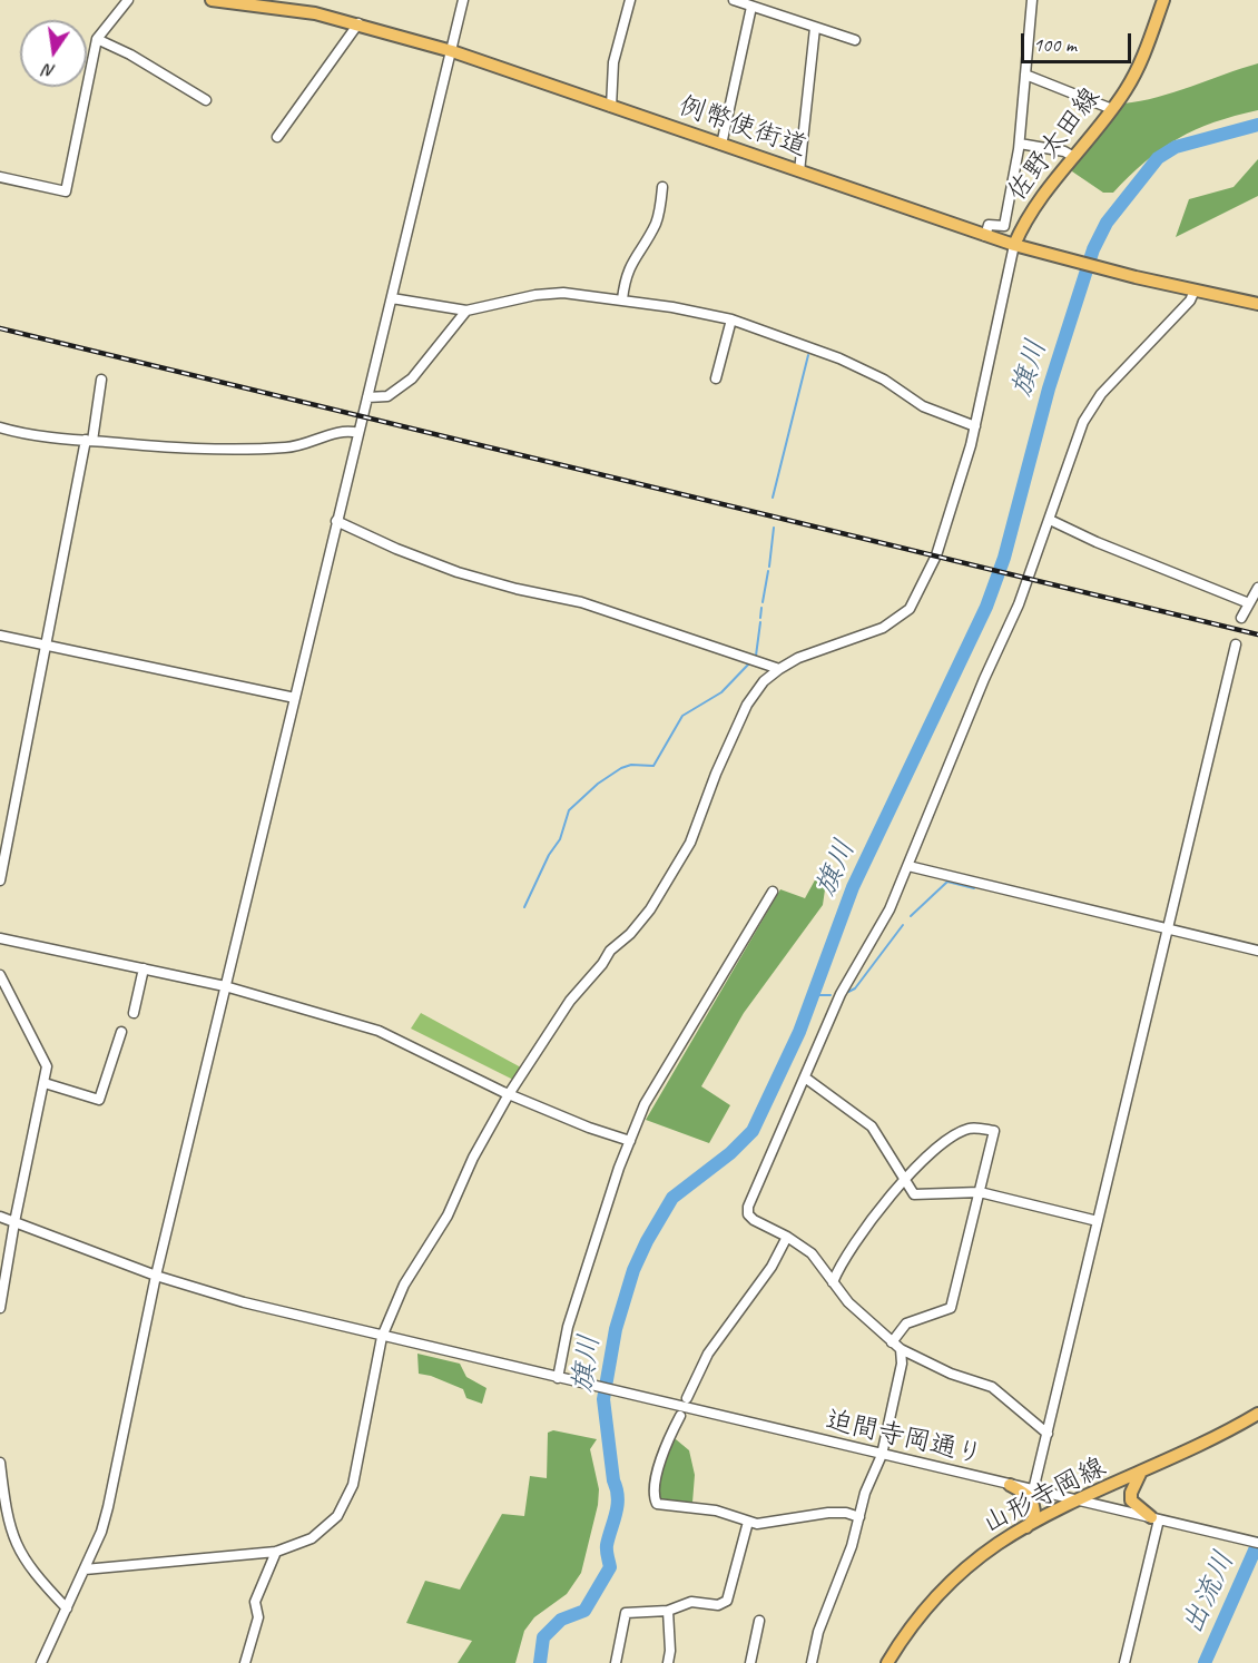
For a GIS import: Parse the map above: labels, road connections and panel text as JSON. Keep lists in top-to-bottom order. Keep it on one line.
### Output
{"streets":{"main road":["例幣使街道","佐野太田線","山形寺岡線"],"street":["迫間寺岡通り"]},"crossings":[["例幣使街道","佐野太田線"],["迫間寺岡通り","山形寺岡線"]],"water":["旗川","出流川"],"scale_bar":"100 m","north":"bottom"}
